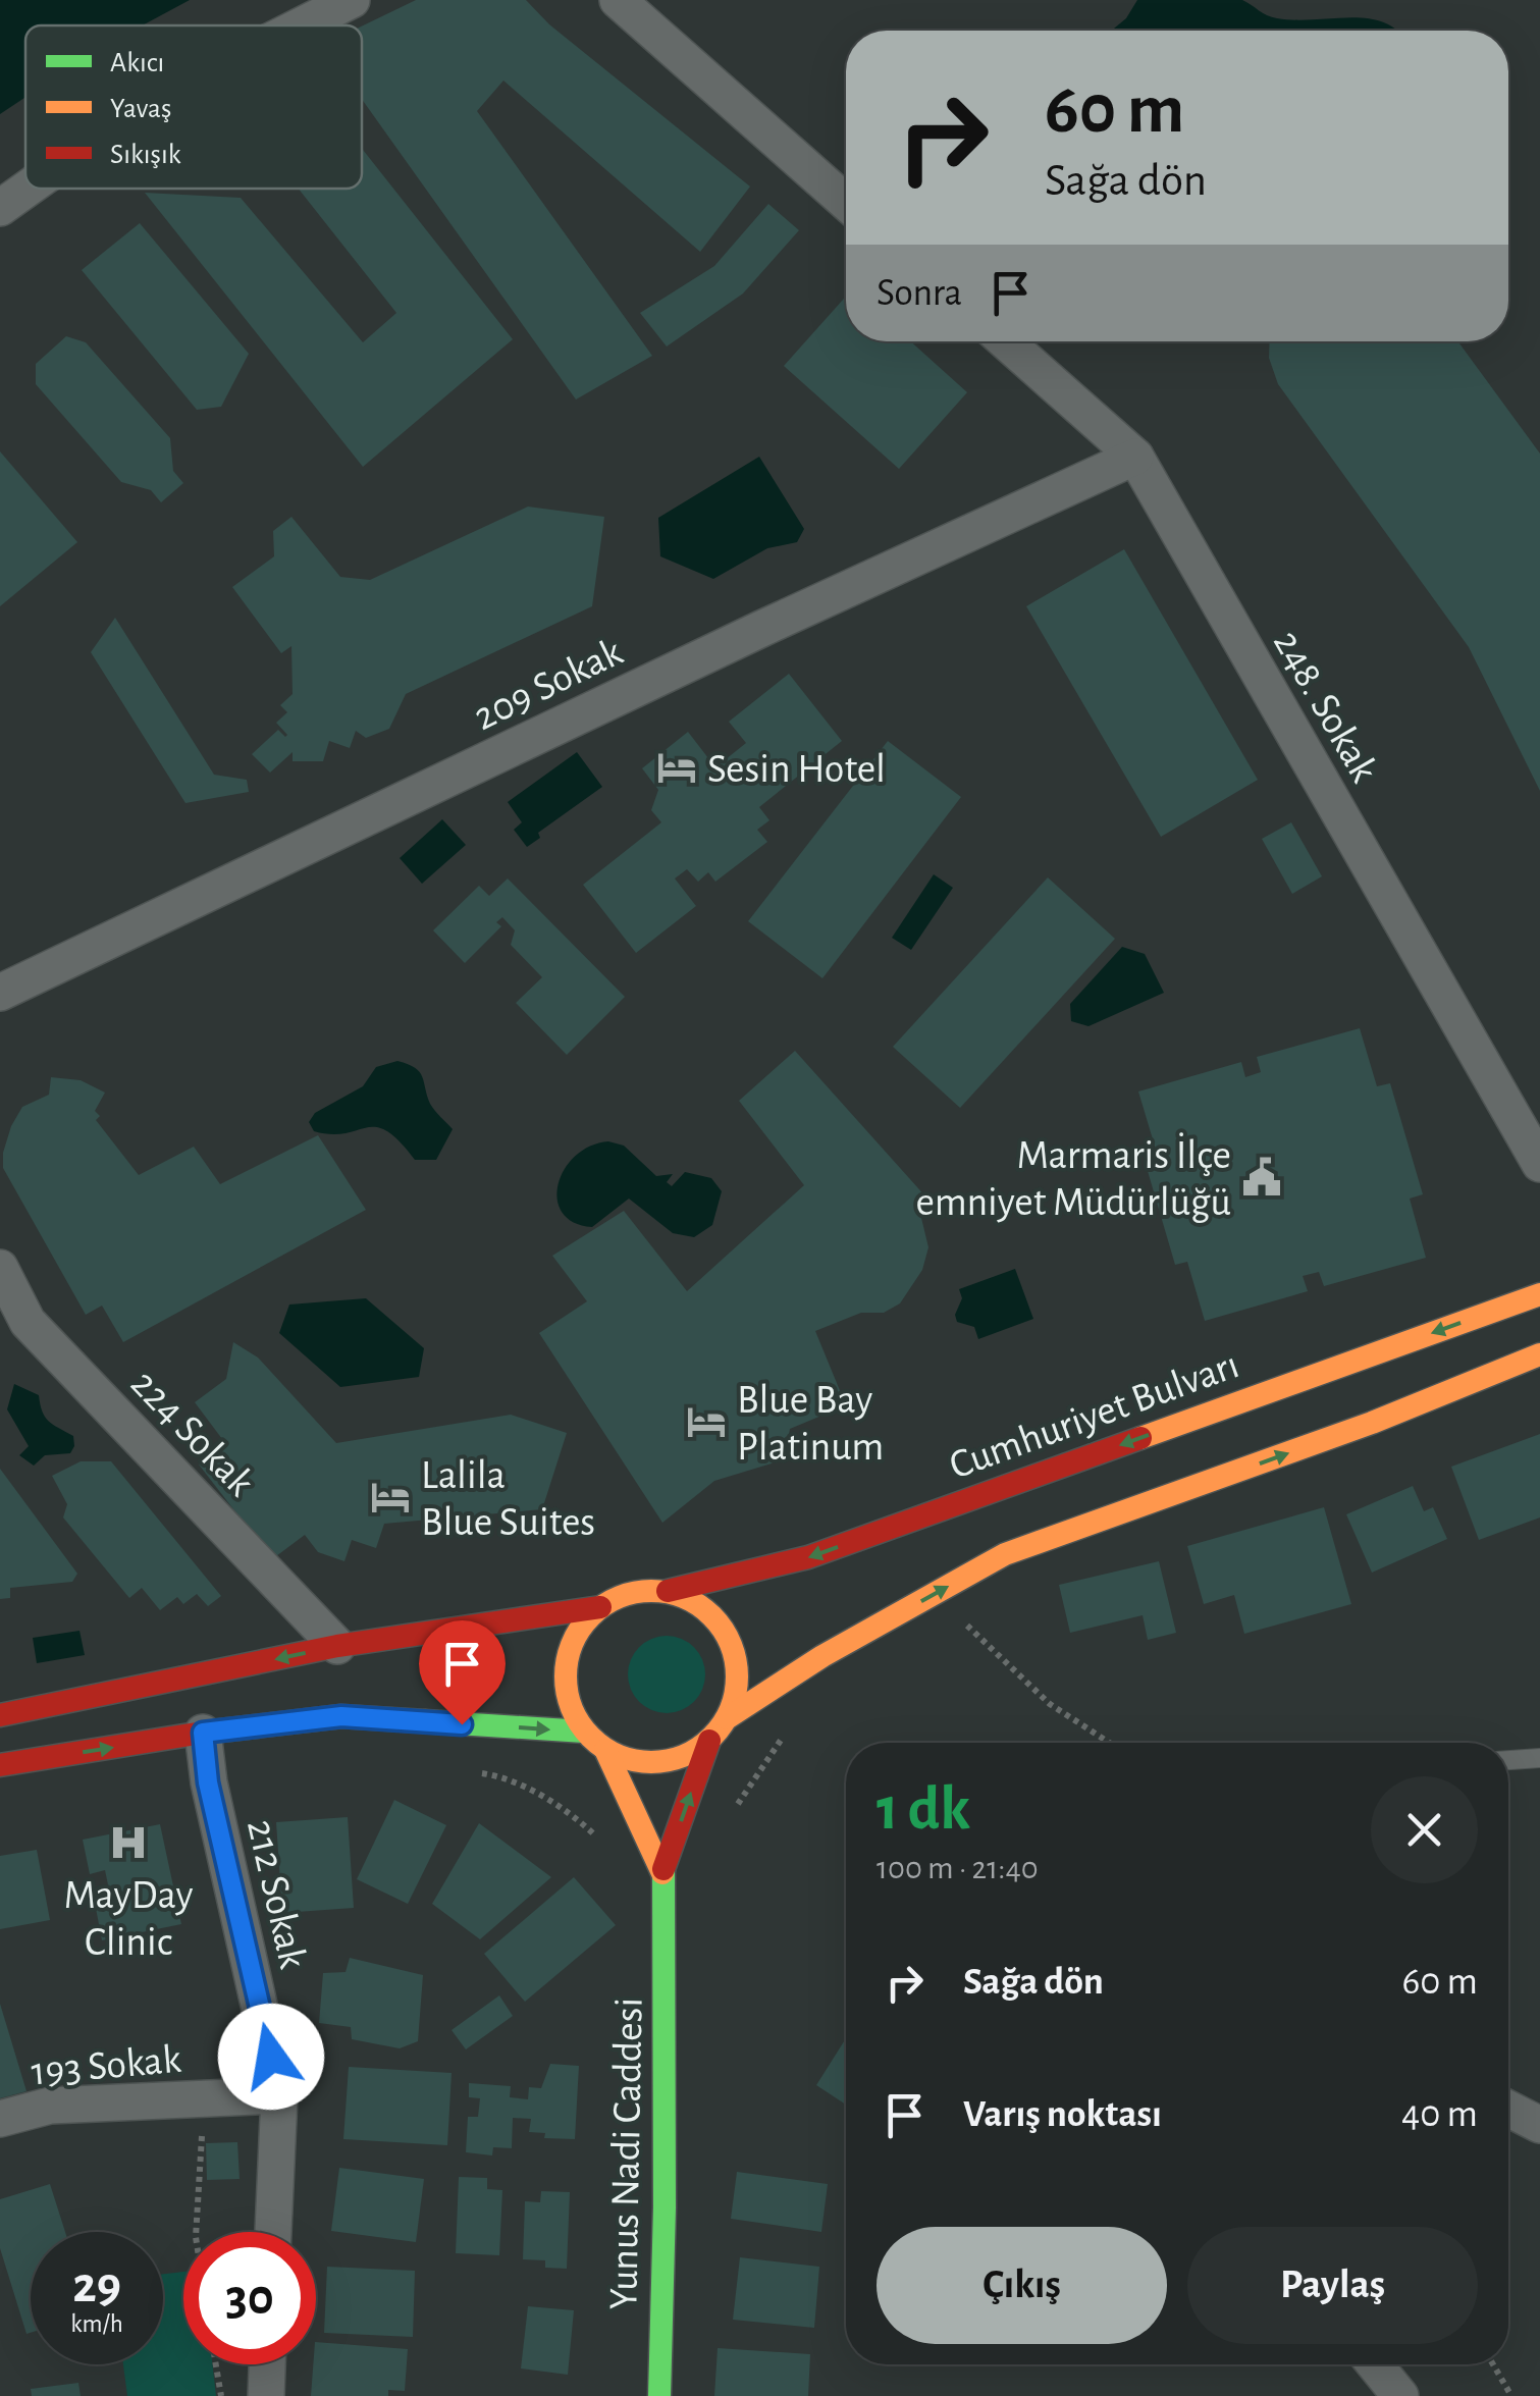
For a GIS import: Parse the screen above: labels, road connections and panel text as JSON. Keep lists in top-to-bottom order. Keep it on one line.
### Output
{"streets":{"main road":["Cumhuriyet Bulvarı","Yunus Nadi Caddesi"],"street":["209 Sokak","248. Sokak","224 Sokak","212 Sokak","193 Sokak"]},"crossings":[["209 Sokak","248. Sokak"],["212 Sokak","193 Sokak"]],"places":{"hotel":["Sesin Hotel","Blue Bay Platinum","Lalila Blue Suites"],"public building":["Marmaris İlçe emniyet Müdürlüğü"],"hospital":["MayDay Clinic"]},"legend":["Akıcı","Yavaş","Sıkışık"],"page":{"turn":["60 m","Sağa dön"],"then":"Sonra","heading":["1 dk","100 m · 21:40"],"list":[{"name":"Sağa dön","value":"60 m"},{"name":"Varış noktası","value":"40 m"}],"buttons":["Çıkış","Paylaş"],"speed":"29 km/h","limit":"30"}}
